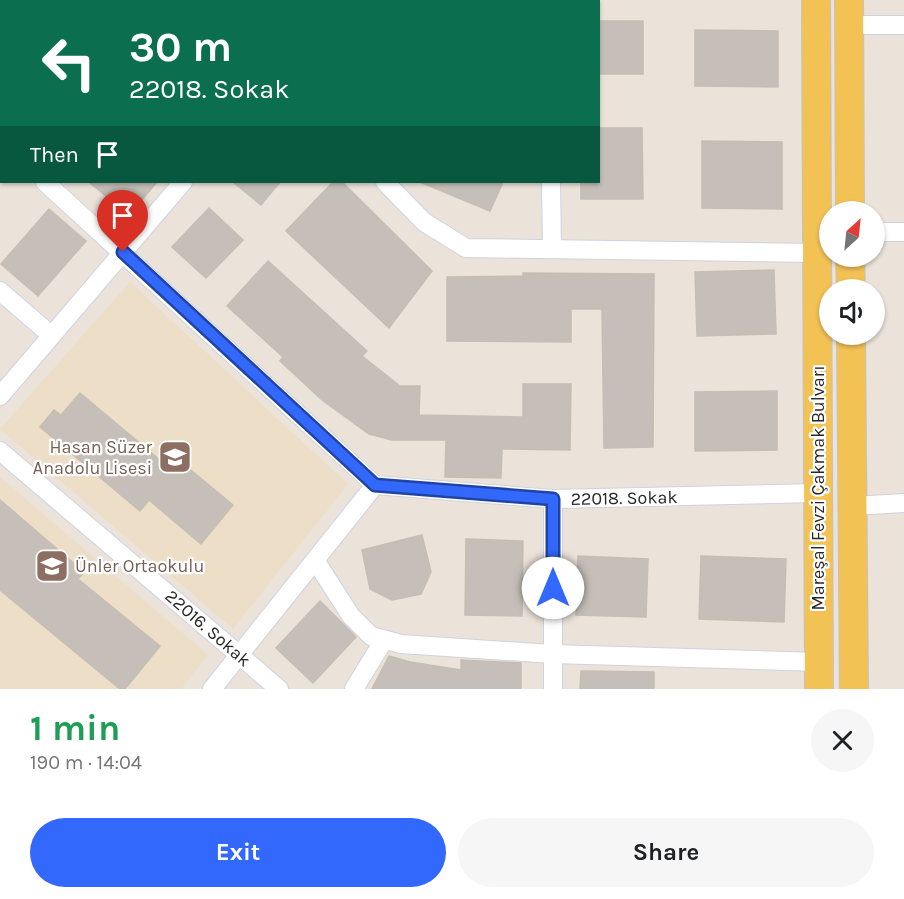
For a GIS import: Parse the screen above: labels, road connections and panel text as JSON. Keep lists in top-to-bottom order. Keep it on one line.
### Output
{"streets":{"main road":["Mareşal Fevzi Çakmak Bulvarı"],"street":["22018. Sokak","22016. Sokak"]},"crossings":[["Mareşal Fevzi Çakmak Bulvarı","22018. Sokak"]],"places":{"school or university":["Hasan Süzer Anadolu Lisesi","Ünler Ortaokulu"]},"north":"top right","page":{"turn":["30 m","22018. Sokak"],"then":"Then","heading":["1 min","190 m · 14:04"],"buttons":["Exit","Share"]}}
